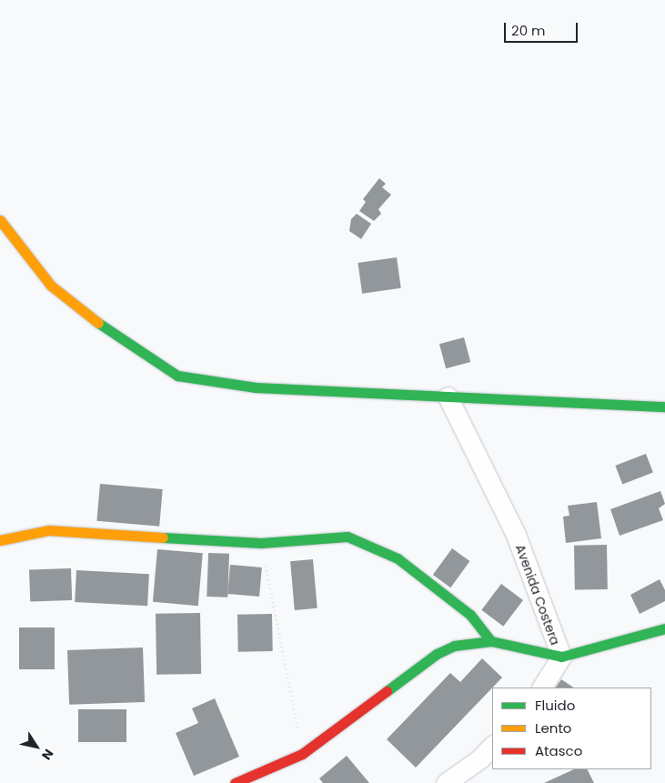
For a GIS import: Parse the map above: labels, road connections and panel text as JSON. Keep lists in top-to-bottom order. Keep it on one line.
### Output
{"streets":{"main road":["Avenida Costera"]},"legend":["Fluido","Lento","Atasco"],"scale_bar":"20 m","north":"bottom right"}
